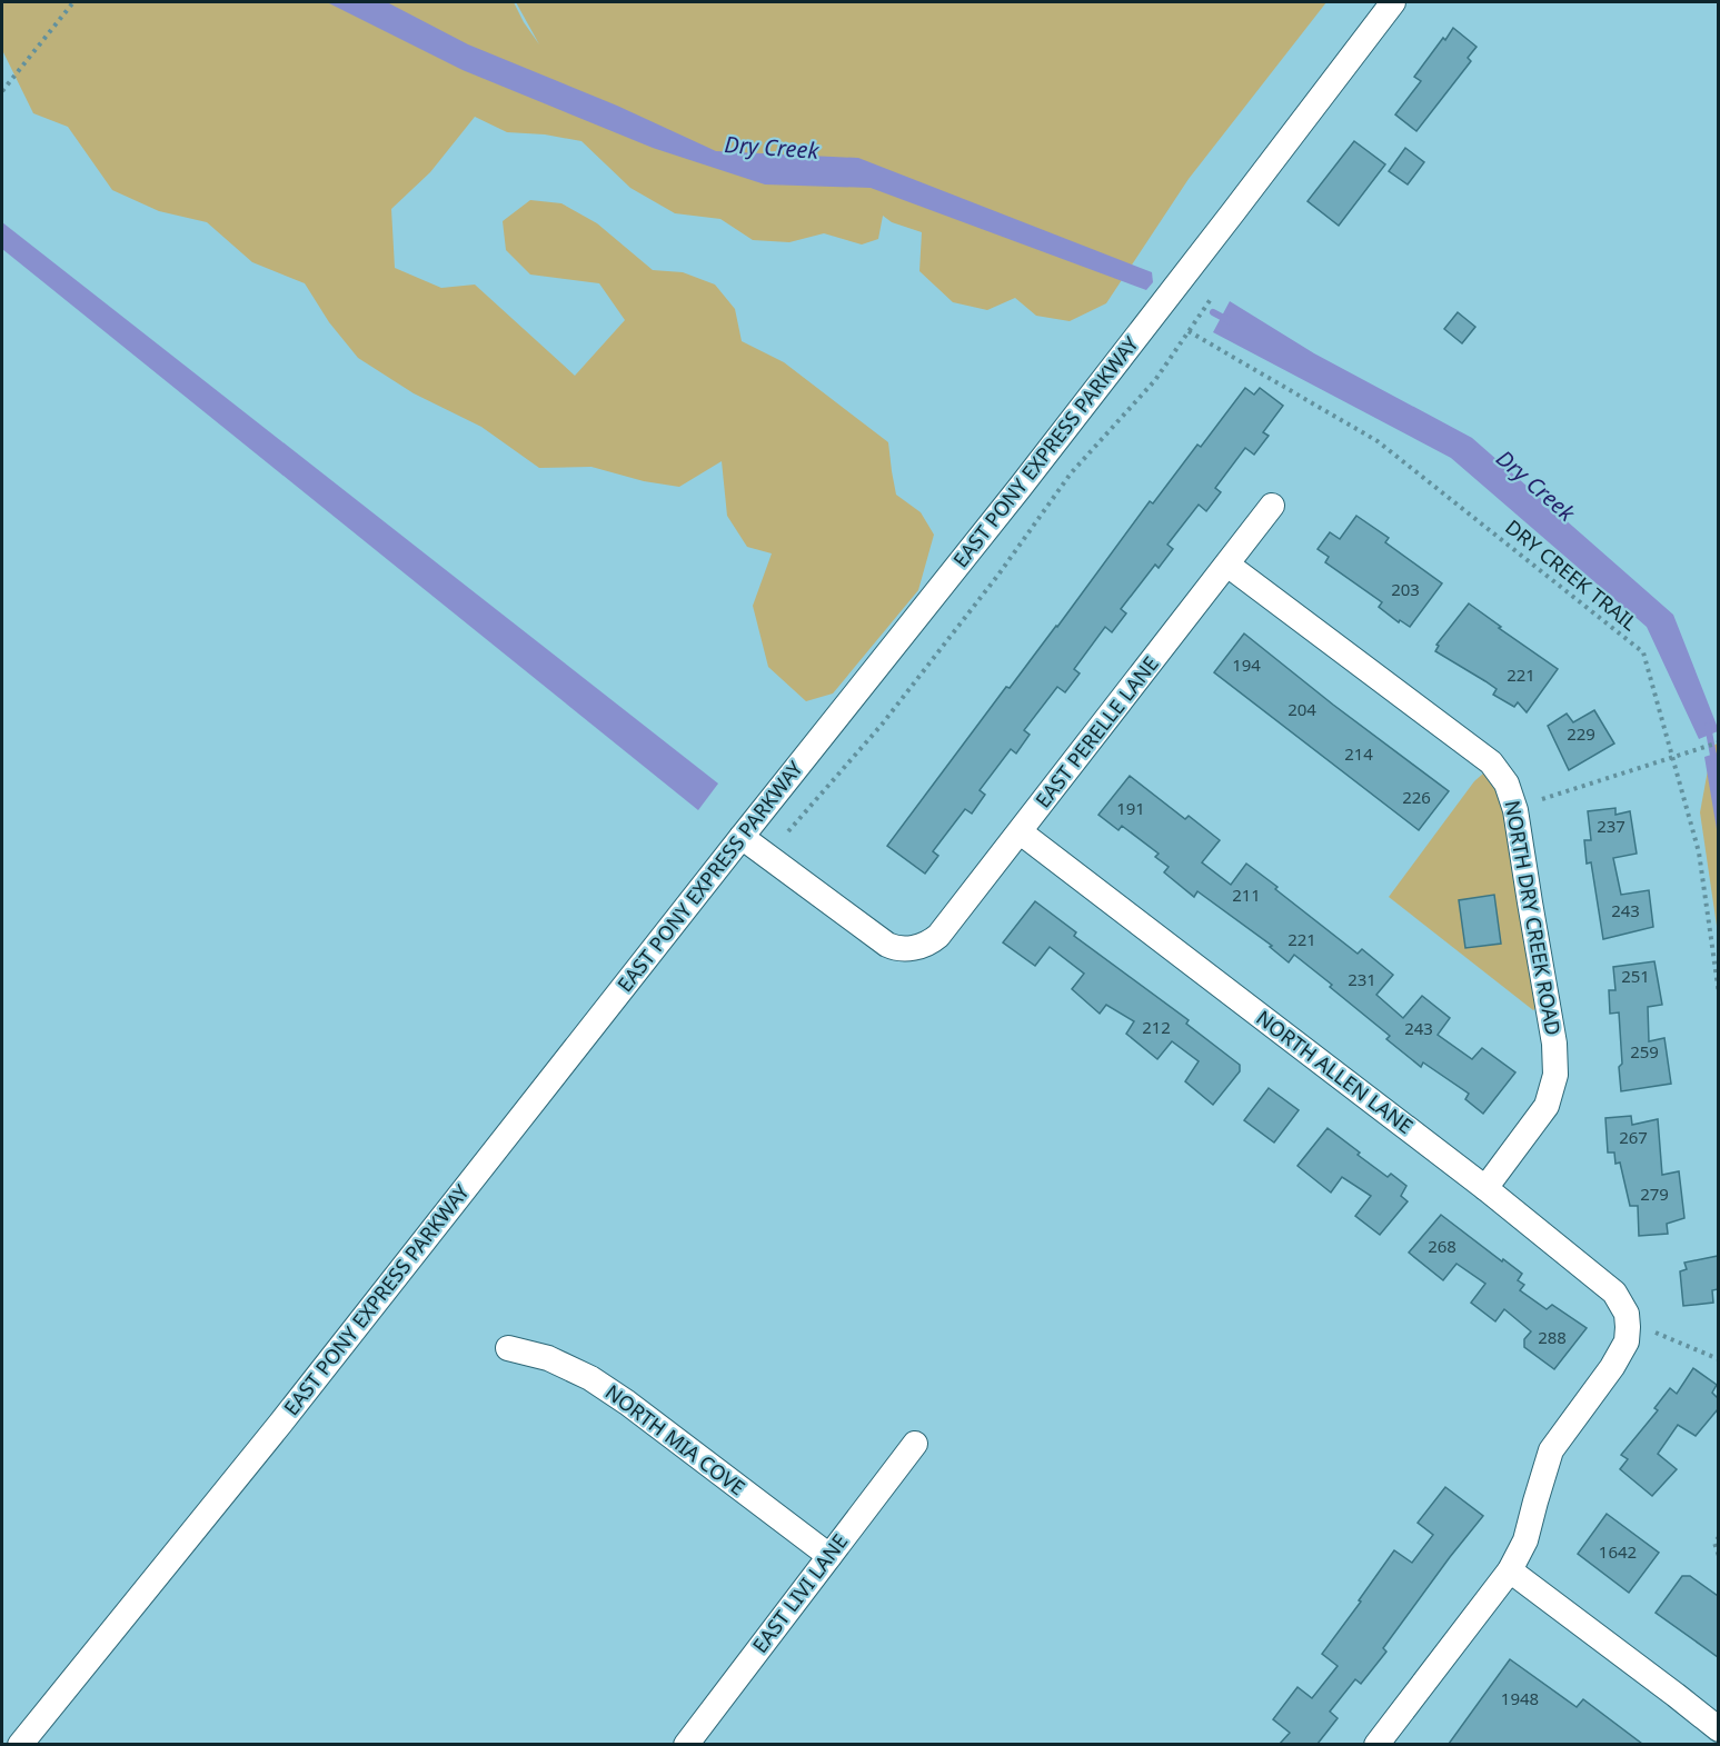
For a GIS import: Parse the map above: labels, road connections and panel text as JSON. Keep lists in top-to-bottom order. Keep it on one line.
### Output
{"streets":{"street":["EAST PONY EXPRESS PARKWAY","EAST PERELLE LANE","NORTH DRY CREEK ROAD","NORTH ALLEN LANE","NORTH MIA COVE","EAST LIVI LANE"],"path":["DRY CREEK TRAIL"]},"crossings":[["EAST PONY EXPRESS PARKWAY","EAST PERELLE LANE"],["EAST PERELLE LANE","NORTH DRY CREEK ROAD"],["EAST PERELLE LANE","NORTH ALLEN LANE"],["NORTH DRY CREEK ROAD","NORTH ALLEN LANE"],["NORTH MIA COVE","EAST LIVI LANE"]],"water":["Dry Creek"],"house_numbers":["203","194","221","204","229","214","226","191","237","211","243","221","251","231","212","243","259","267","279","268","288","1642","1948"]}
